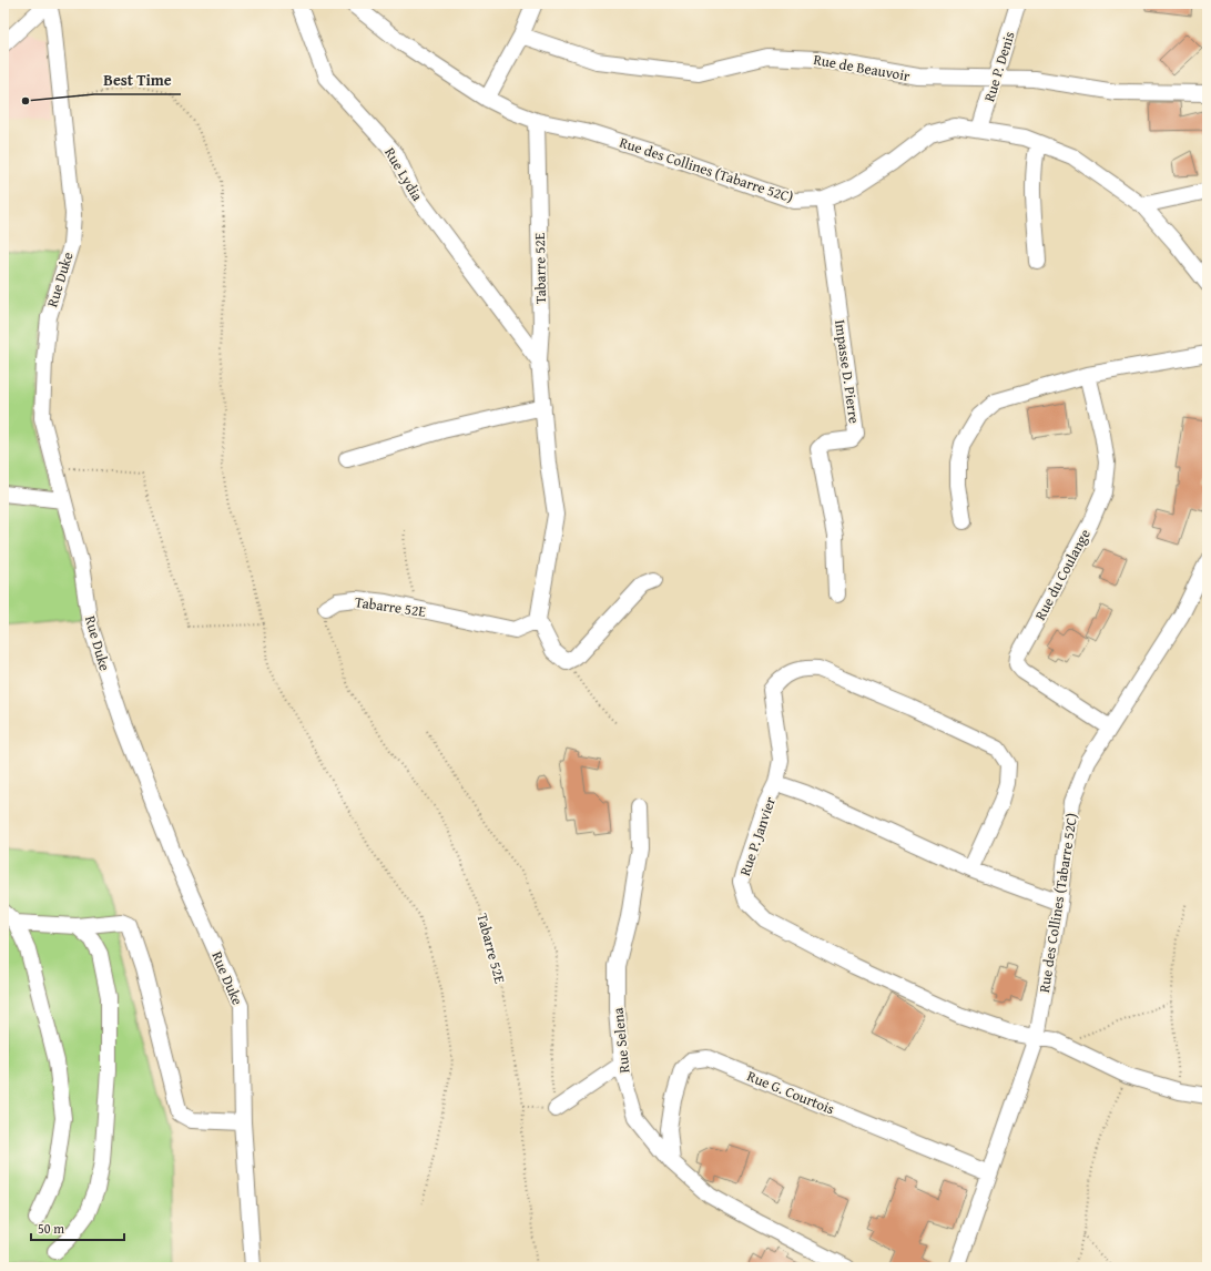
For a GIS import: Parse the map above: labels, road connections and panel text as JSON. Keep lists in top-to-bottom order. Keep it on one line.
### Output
{"streets":{"street":["Rue P. Denis","Rue de Beauvoir","Rue des Collines (Tabarre 52C)","Rue Lydia","Tabarre 52E","Rue Duke","Impasse D. Pierre","Rue du Coulange","Rue P. Janvier","Rue Selena","Rue G. Courtois"]},"crossings":[["Rue P. Denis","Rue de Beauvoir"],["Rue P. Denis","Rue des Collines (Tabarre 52C)"],["Rue des Collines (Tabarre 52C)","Tabarre 52E"],["Rue des Collines (Tabarre 52C)","Impasse D. Pierre"],["Rue des Collines (Tabarre 52C)","Rue du Coulange"],["Rue des Collines (Tabarre 52C)","Rue P. Janvier"],["Rue des Collines (Tabarre 52C)","Rue G. Courtois"],["Rue Lydia","Tabarre 52E"],["Rue Selena","Rue G. Courtois"]],"places":["Best Time"],"scale_bar":"50 m"}
